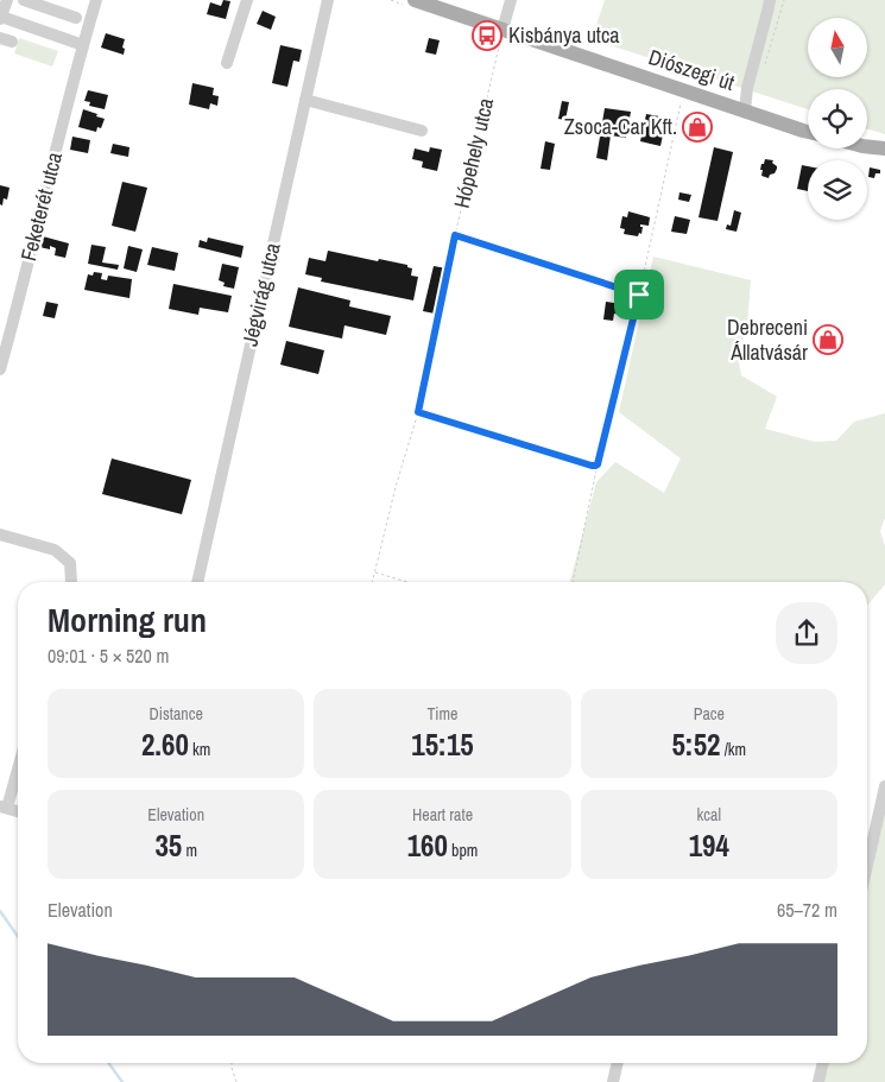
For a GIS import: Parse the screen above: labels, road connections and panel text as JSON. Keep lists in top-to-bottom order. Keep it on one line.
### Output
{"streets":{"main road":["Diószegi út"],"street":["Feketerét utca","Jégvirág utca"],"path":["Hópehely utca"]},"crossings":[["Diószegi út","Hópehely utca"]],"places":{"bus stop":["Kisbánya utca"],"shop":["Zsoca-Car Kft.","Debreceni Állatvásár"]},"north":"top","page":{"heading":["Morning run","09:01 · 5 × 520 m"],"stats":[["Distance","2.60 km"],["Time","15:15"],["Pace","5:52 /km"],["Elevation","35 m"],["Heart rate","160 bpm"],["kcal","194"]],"chart":["Elevation","65–72 m"]}}
